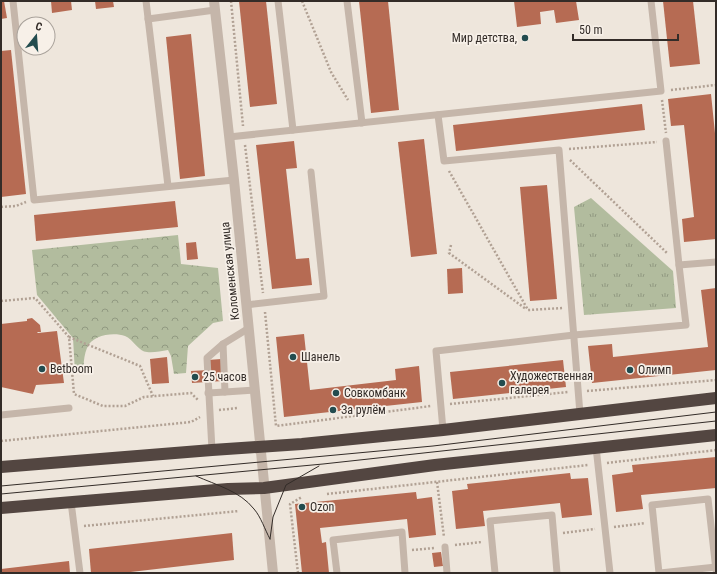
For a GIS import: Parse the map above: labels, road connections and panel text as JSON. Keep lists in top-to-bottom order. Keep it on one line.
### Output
{"streets":{"street":["Коломенская улица"]},"places":["Мир детства,","Шанель","Betboom","Олимп","25 часов","Художественная галерея","Совкомбанк","За рулём","Ozon"],"scale_bar":"50 m","north":"top"}
